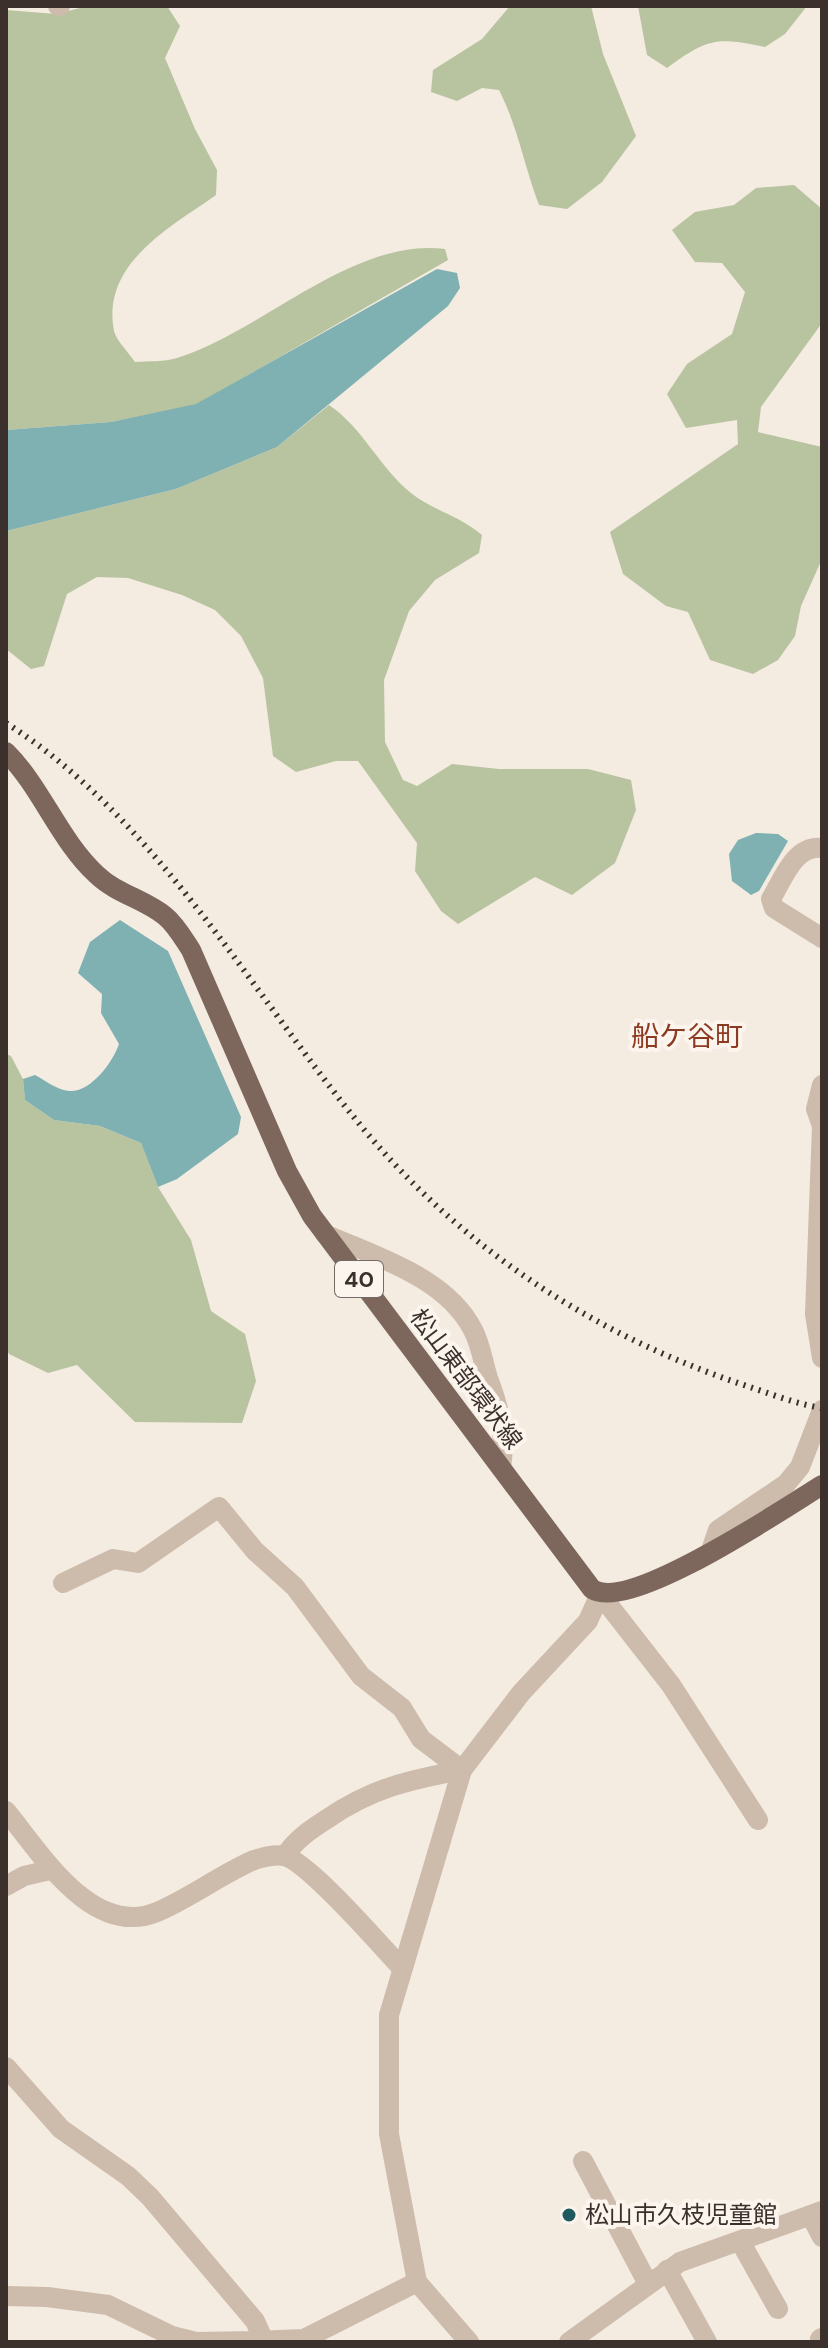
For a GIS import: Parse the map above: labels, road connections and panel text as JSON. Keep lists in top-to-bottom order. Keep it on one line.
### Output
{"streets":{"main road":["40","松山東部環状線"]},"districts":["船ケ谷町"],"places":["松山市久枝児童館"]}
